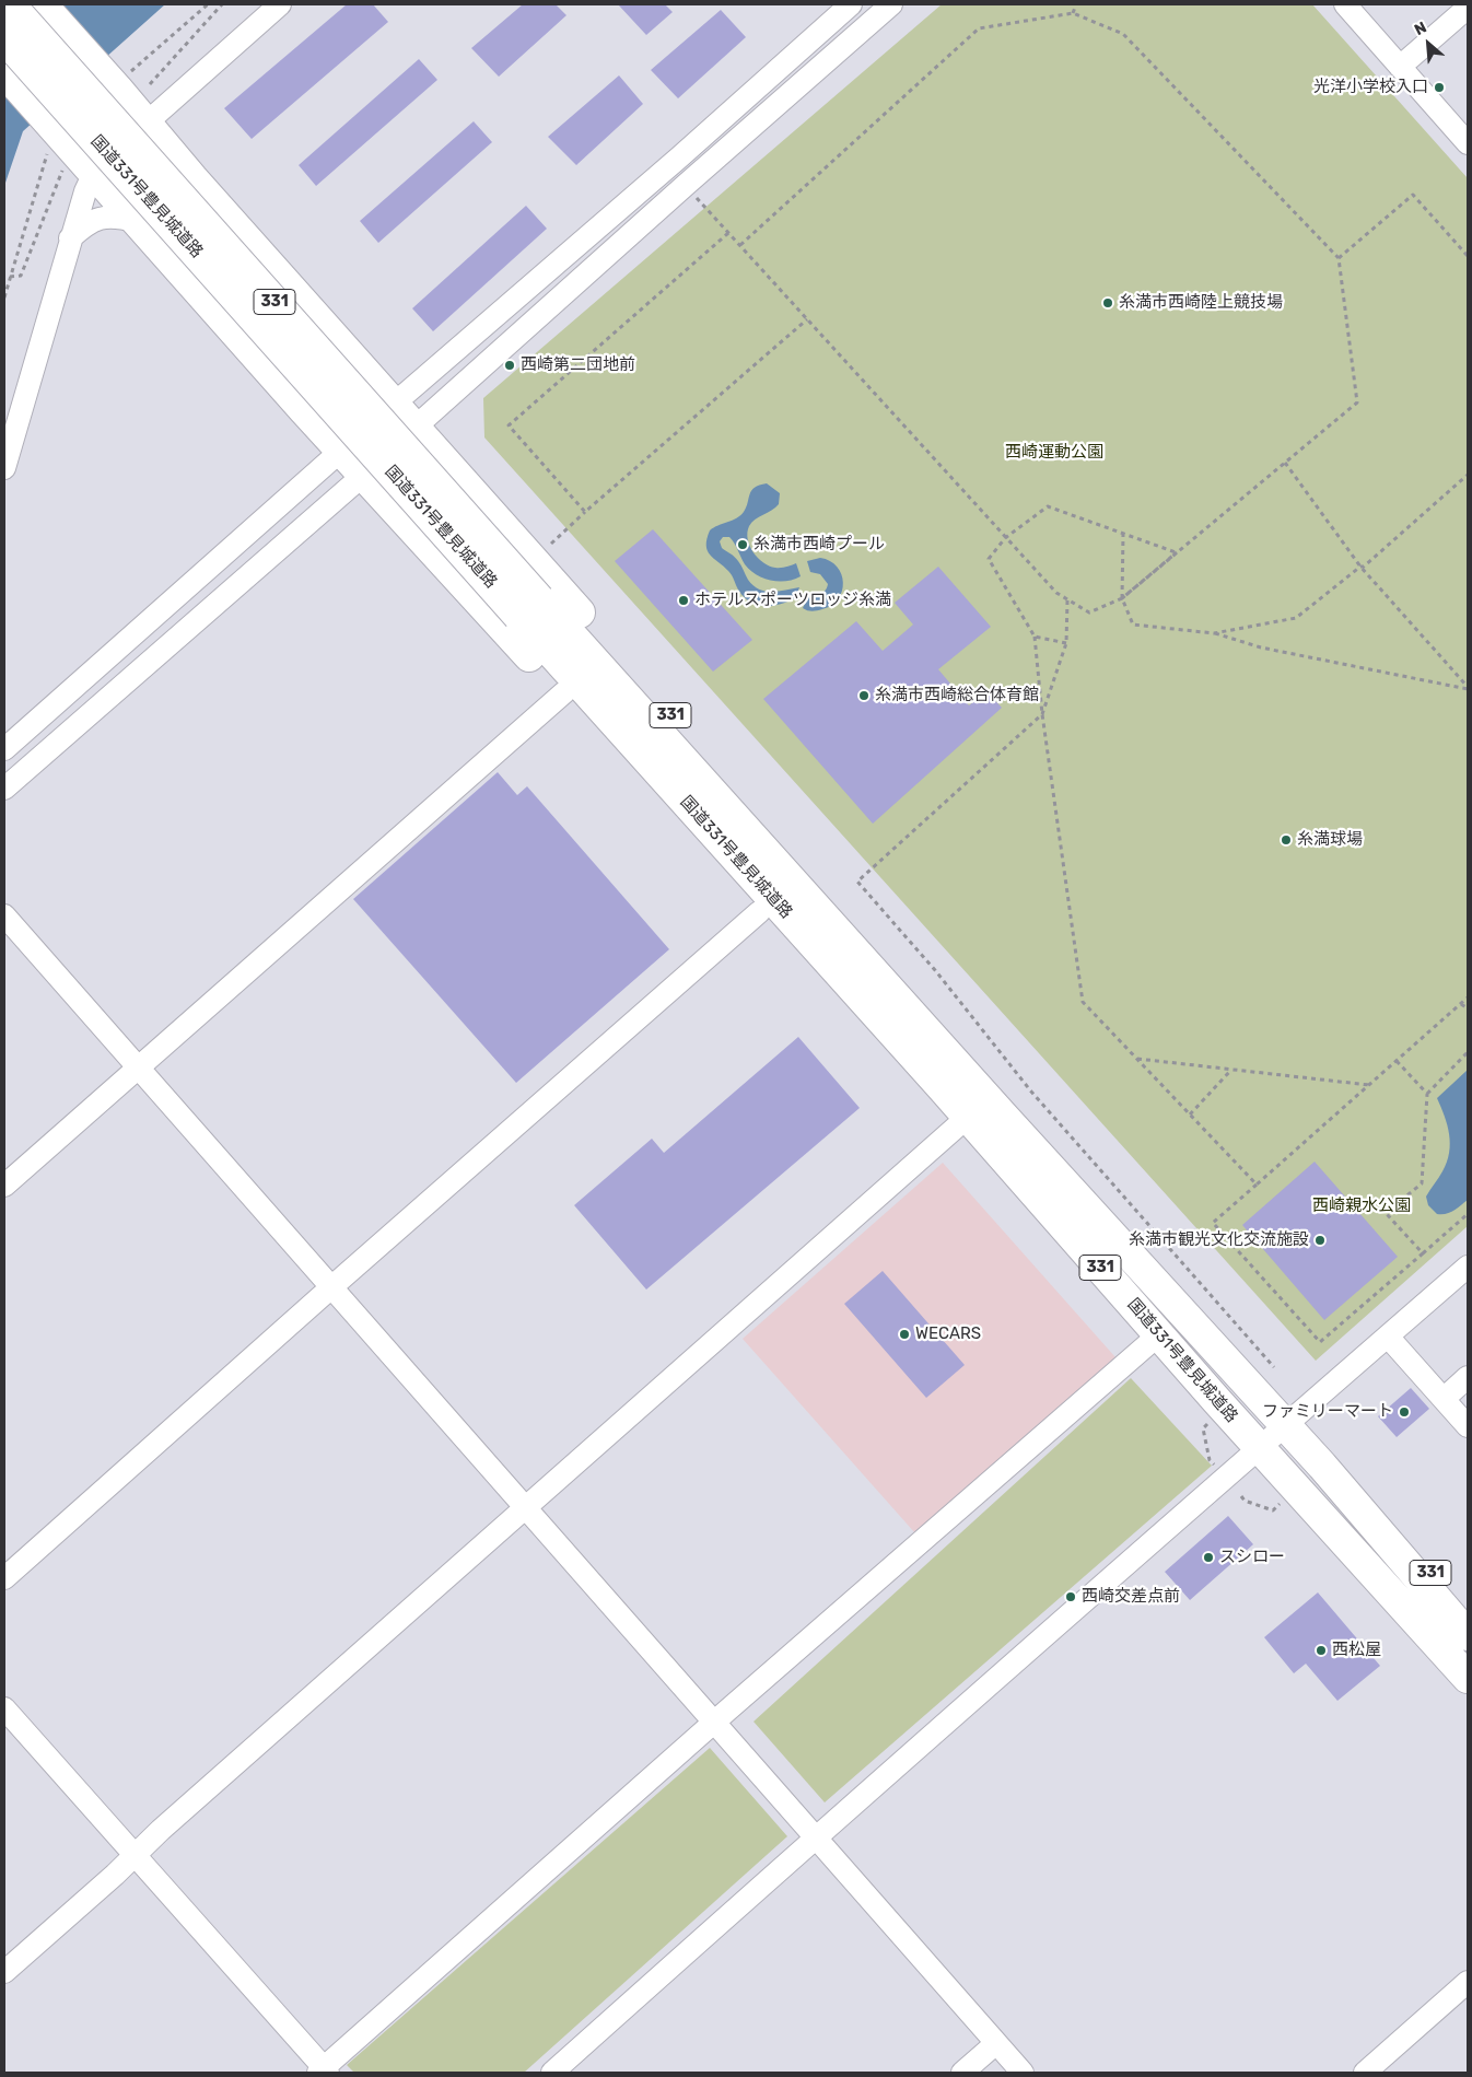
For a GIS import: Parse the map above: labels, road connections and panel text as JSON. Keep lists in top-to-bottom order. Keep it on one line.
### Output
{"streets":{"highway":["国道331号豊見城道路","331"]},"crossings":[["国道331号豊見城道路","331"]],"parks":["西崎運動公園","西崎親水公園"],"places":["光洋小学校入口","糸満市西崎陸上競技場","西崎第二団地前","糸満市西崎プール","ホテルスポーツロッジ糸満","糸満市西崎総合体育館","糸満球場","糸満市観光文化交流施設","WECARS","ファミリーマート","スシロー","西崎交差点前","西松屋"],"north":"top left"}
